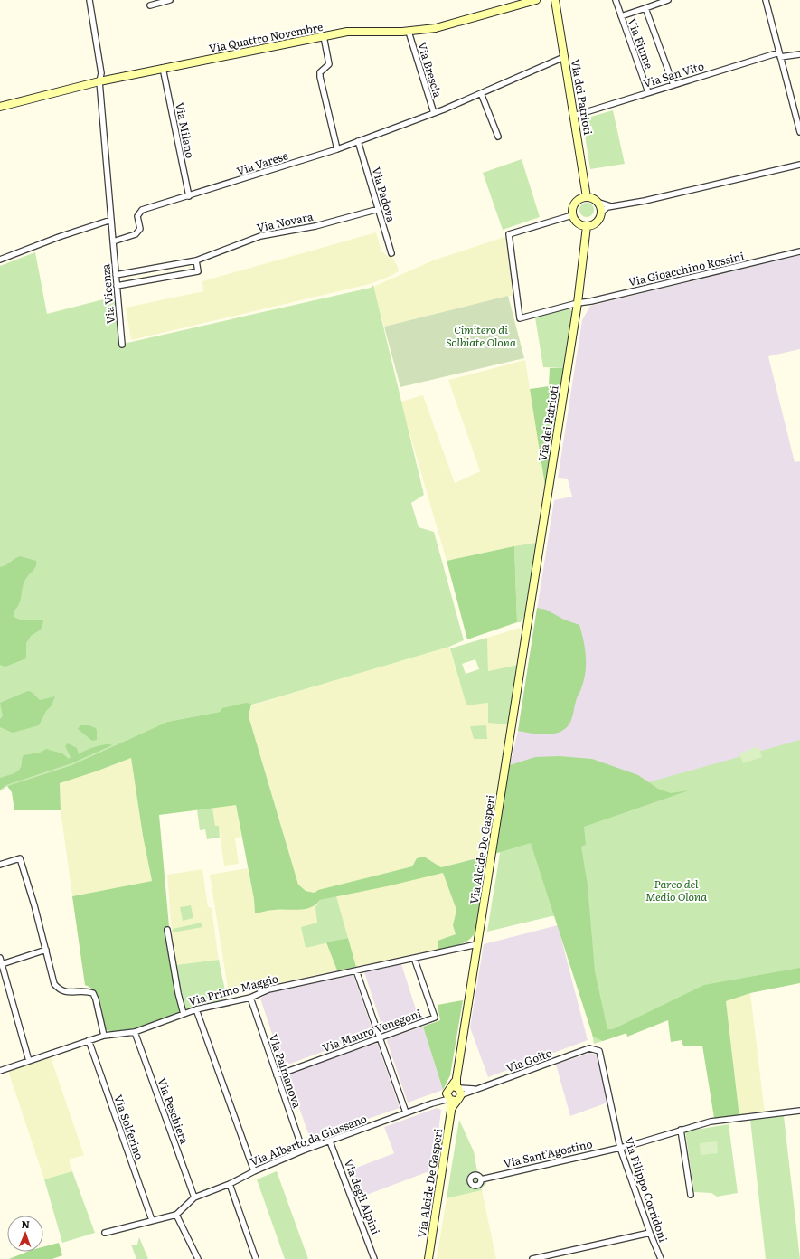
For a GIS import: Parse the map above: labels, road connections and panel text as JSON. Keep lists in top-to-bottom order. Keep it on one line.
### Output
{"streets":{"street":["Via Quattro Novembre","Via Fiume","Via Brescia","Via San Vito","Via dei Patrioti","Via Milano","Via Varese","Via Padova","Via Novara","Via Gioacchino Rossini","Via Vicenza","Via Alcide De Gasperi","Via Primo Maggio","Via Mauro Venegoni","Via Goito","Via Palmanova","Via Peschiera","Via Solferino","Via Alberto da Giussano","Via Sant'Agostino","Via Filippo Corridoni","Via degli Alpini"]},"crossings":[["Via Quattro Novembre","Via Brescia"],["Via Quattro Novembre","Via Milano"],["Via Fiume","Via San Vito"],["Via Brescia","Via Varese"],["Via San Vito","Via dei Patrioti"],["Via dei Patrioti","Via Varese"],["Via dei Patrioti","Via Gioacchino Rossini"],["Via dei Patrioti","Via Alcide De Gasperi"],["Via Milano","Via Varese"],["Via Varese","Via Padova"],["Via Varese","Via Vicenza"],["Via Padova","Via Novara"],["Via Novara","Via Vicenza"],["Via Alcide De Gasperi","Via Primo Maggio"],["Via Alcide De Gasperi","Via Goito"],["Via Alcide De Gasperi","Via Alberto da Giussano"],["Via Primo Maggio","Via Mauro Venegoni"],["Via Primo Maggio","Via Palmanova"],["Via Primo Maggio","Via Peschiera"],["Via Primo Maggio","Via Solferino"],["Via Mauro Venegoni","Via Palmanova"],["Via Goito","Via Alberto da Giussano"],["Via Goito","Via Filippo Corridoni"],["Via Palmanova","Via Alberto da Giussano"],["Via Peschiera","Via Alberto da Giussano"],["Via Alberto da Giussano","Via degli Alpini"],["Via Sant'Agostino","Via Filippo Corridoni"]],"parks":["Cimitero di Solbiate Olona","Parco del Medio Olona"],"north":"top"}
